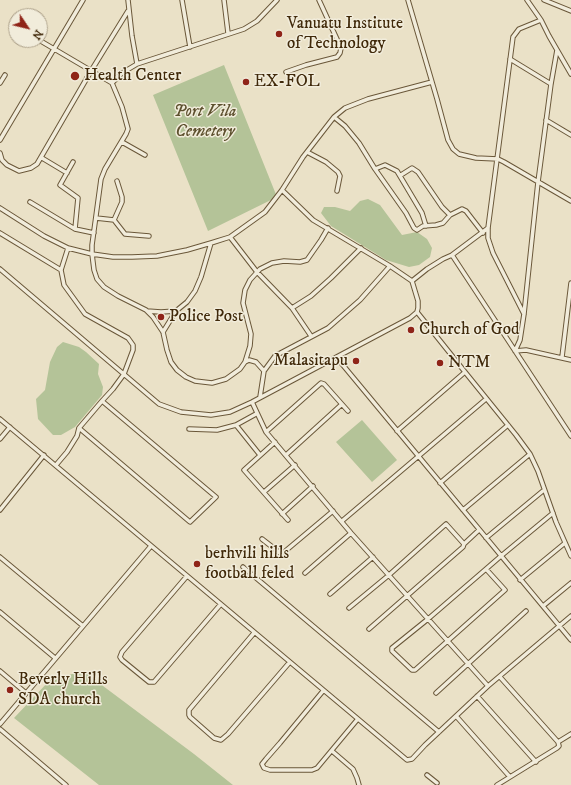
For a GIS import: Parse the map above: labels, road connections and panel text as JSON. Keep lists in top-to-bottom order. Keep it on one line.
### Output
{"parks":["Port Vila Cemetery"],"places":["Vanuatu Institute of Technology","Health Center","EX-FOL","Police Post","Church of God","Malasitapu","NTM","berhvili hills football feled","Beverly Hills SDA church"],"north":"bottom right"}
